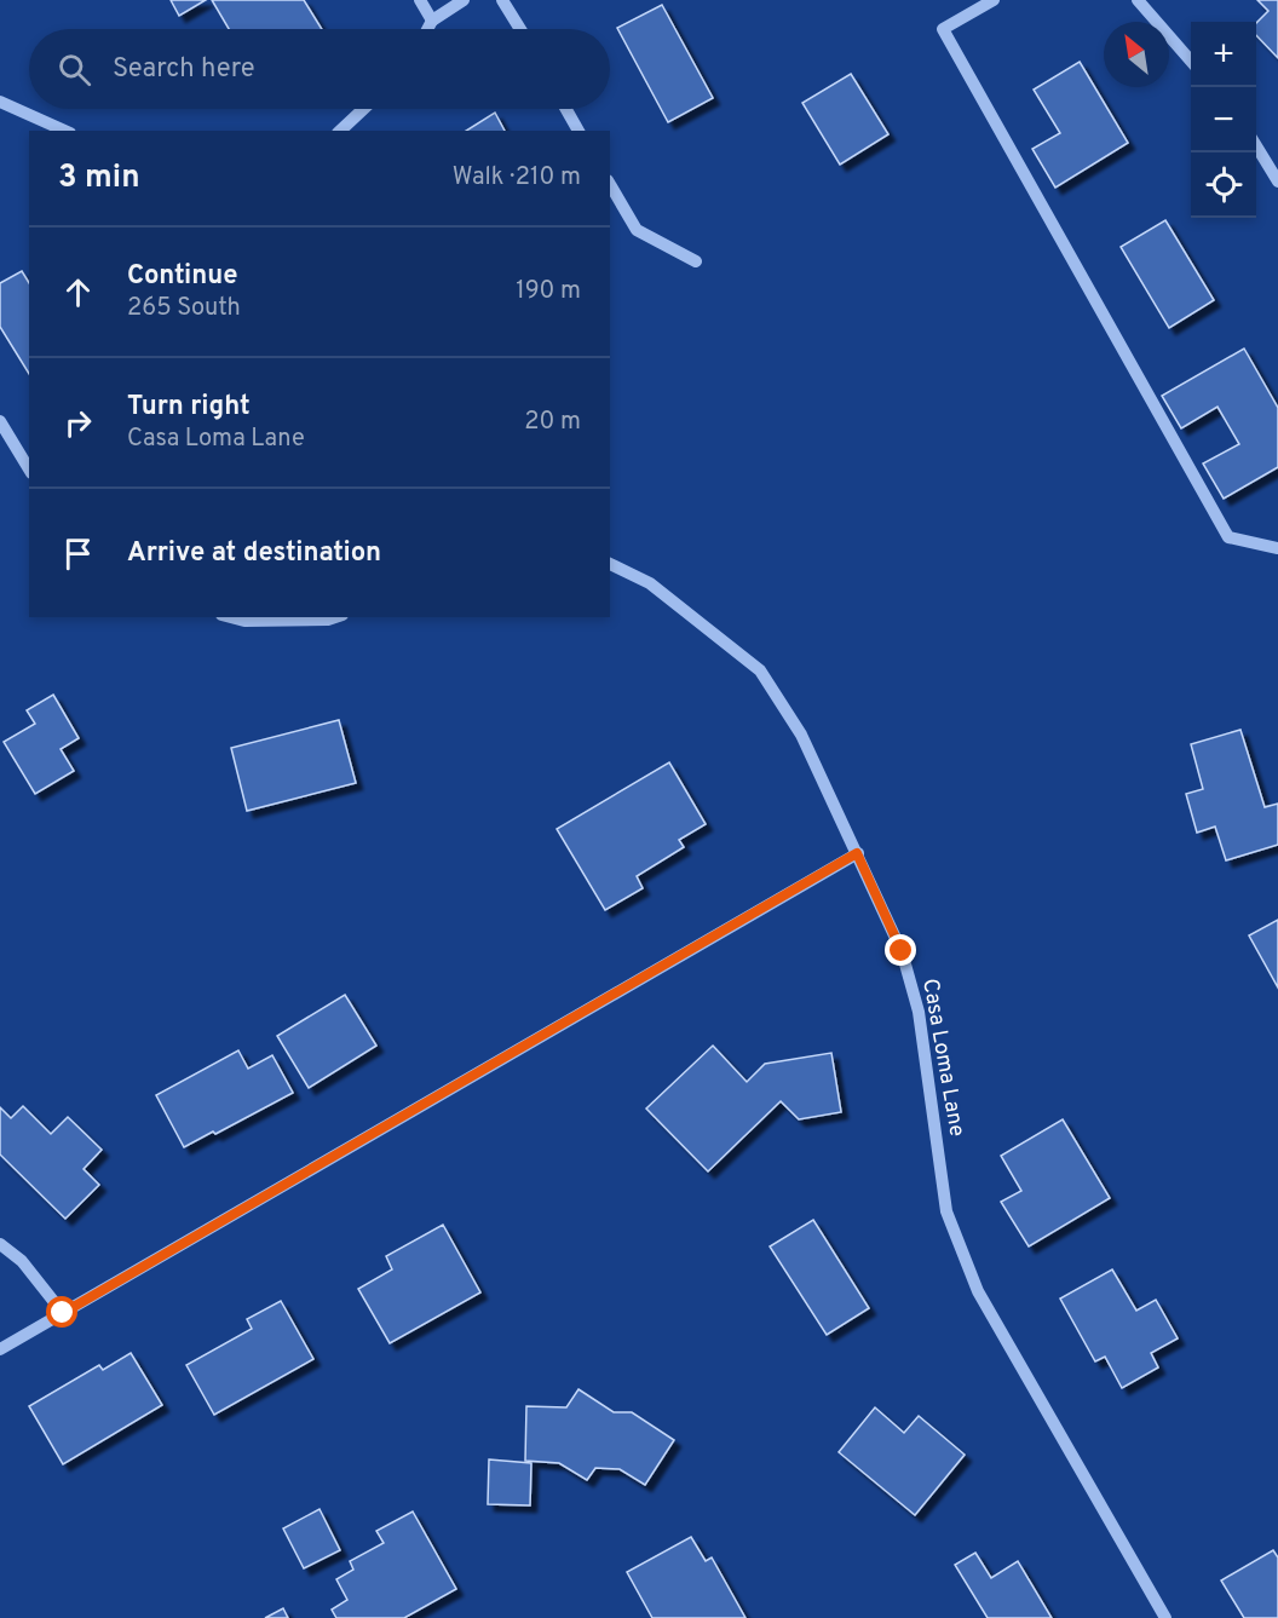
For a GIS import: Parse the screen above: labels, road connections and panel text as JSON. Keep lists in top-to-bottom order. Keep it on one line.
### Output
{"streets":{"street":["Casa Loma Lane"]},"north":"top left","page":{"map_buttons":["+","−"],"search":"Search here","heading":["3 min","Walk · 210 m"],"list":[["Continue","265 South","190 m"],["Turn right","Casa Loma Lane","20 m"],"Arrive at destination"]}}
